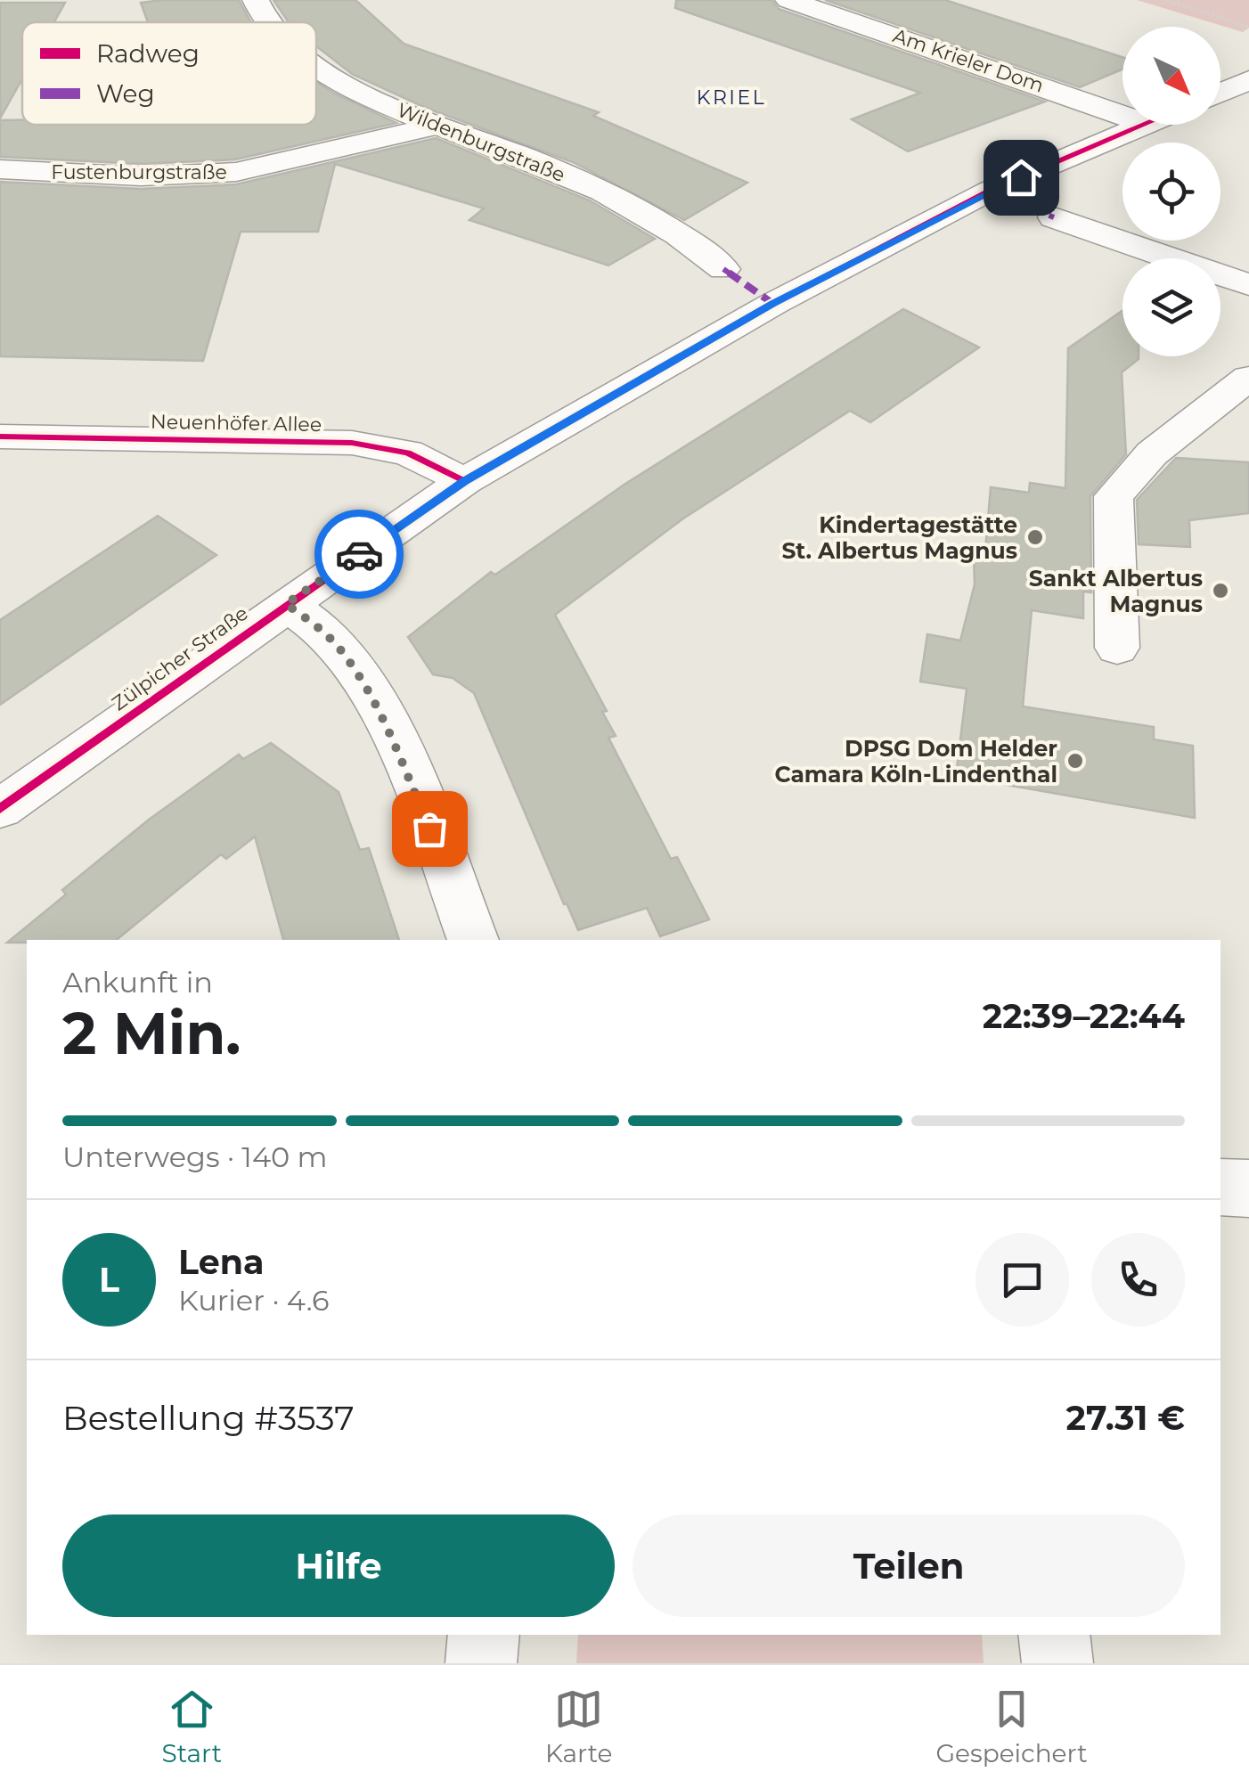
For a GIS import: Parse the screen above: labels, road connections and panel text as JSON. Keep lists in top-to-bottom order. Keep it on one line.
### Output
{"streets":{"street":["Am Krieler Dom","Wildenburgstraße","Fustenburgstraße","Neuenhöfer Allee","Zülpicher Straße"]},"crossings":[["Wildenburgstraße","Fustenburgstraße"],["Neuenhöfer Allee","Zülpicher Straße"]],"districts":["KRIEL"],"places":["Kindertagestätte St. Albertus Magnus","Sankt Albertus Magnus","DPSG Dom Helder Camara Köln-Lindenthal"],"legend":["Radweg","Weg"],"north":"bottom right","page":{"heading":["2 Min.","Ankunft in","22:39–22:44"],"panel":["Lena","Kurier · 4.6","Bestellung #3537","27.31 €"],"bar":"Unterwegs · 140 m","round":"L","buttons":["Hilfe","Teilen"],"tabs":["Start","Karte","Gespeichert"]}}
